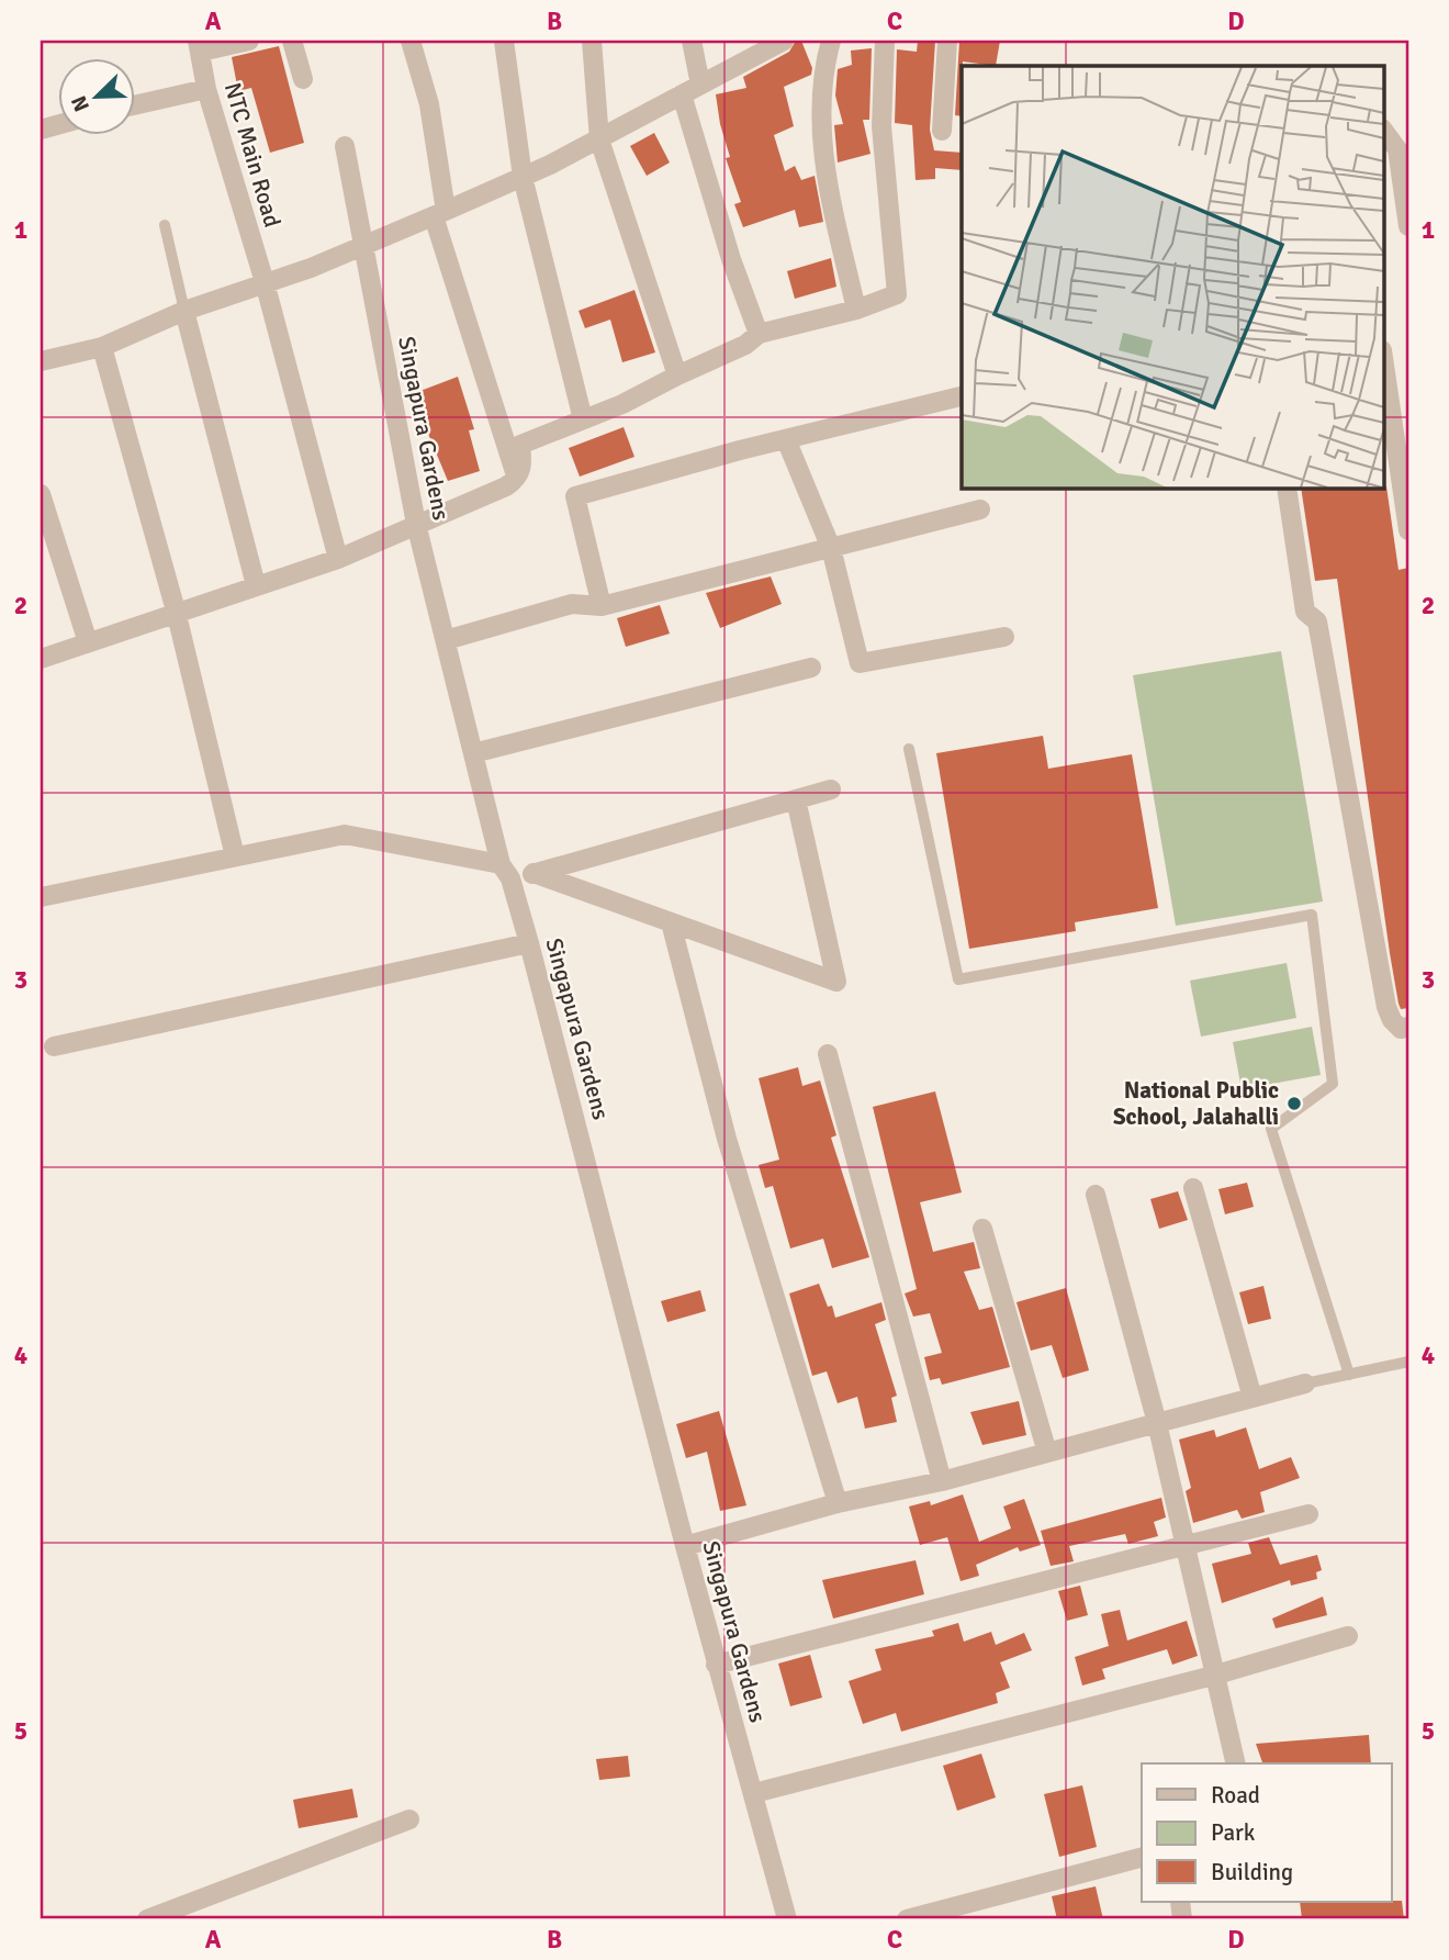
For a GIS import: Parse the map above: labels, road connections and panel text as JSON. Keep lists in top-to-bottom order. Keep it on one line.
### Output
{"streets":{"street":["NTC Main Road","Singapura Gardens"]},"places":["National Public School, Jalahalli"],"legend":["Road","Park","Building"],"north":"bottom left","grid":{"columns":["A","B","C","D"],"rows":["1","2","3","4","5"]}}
